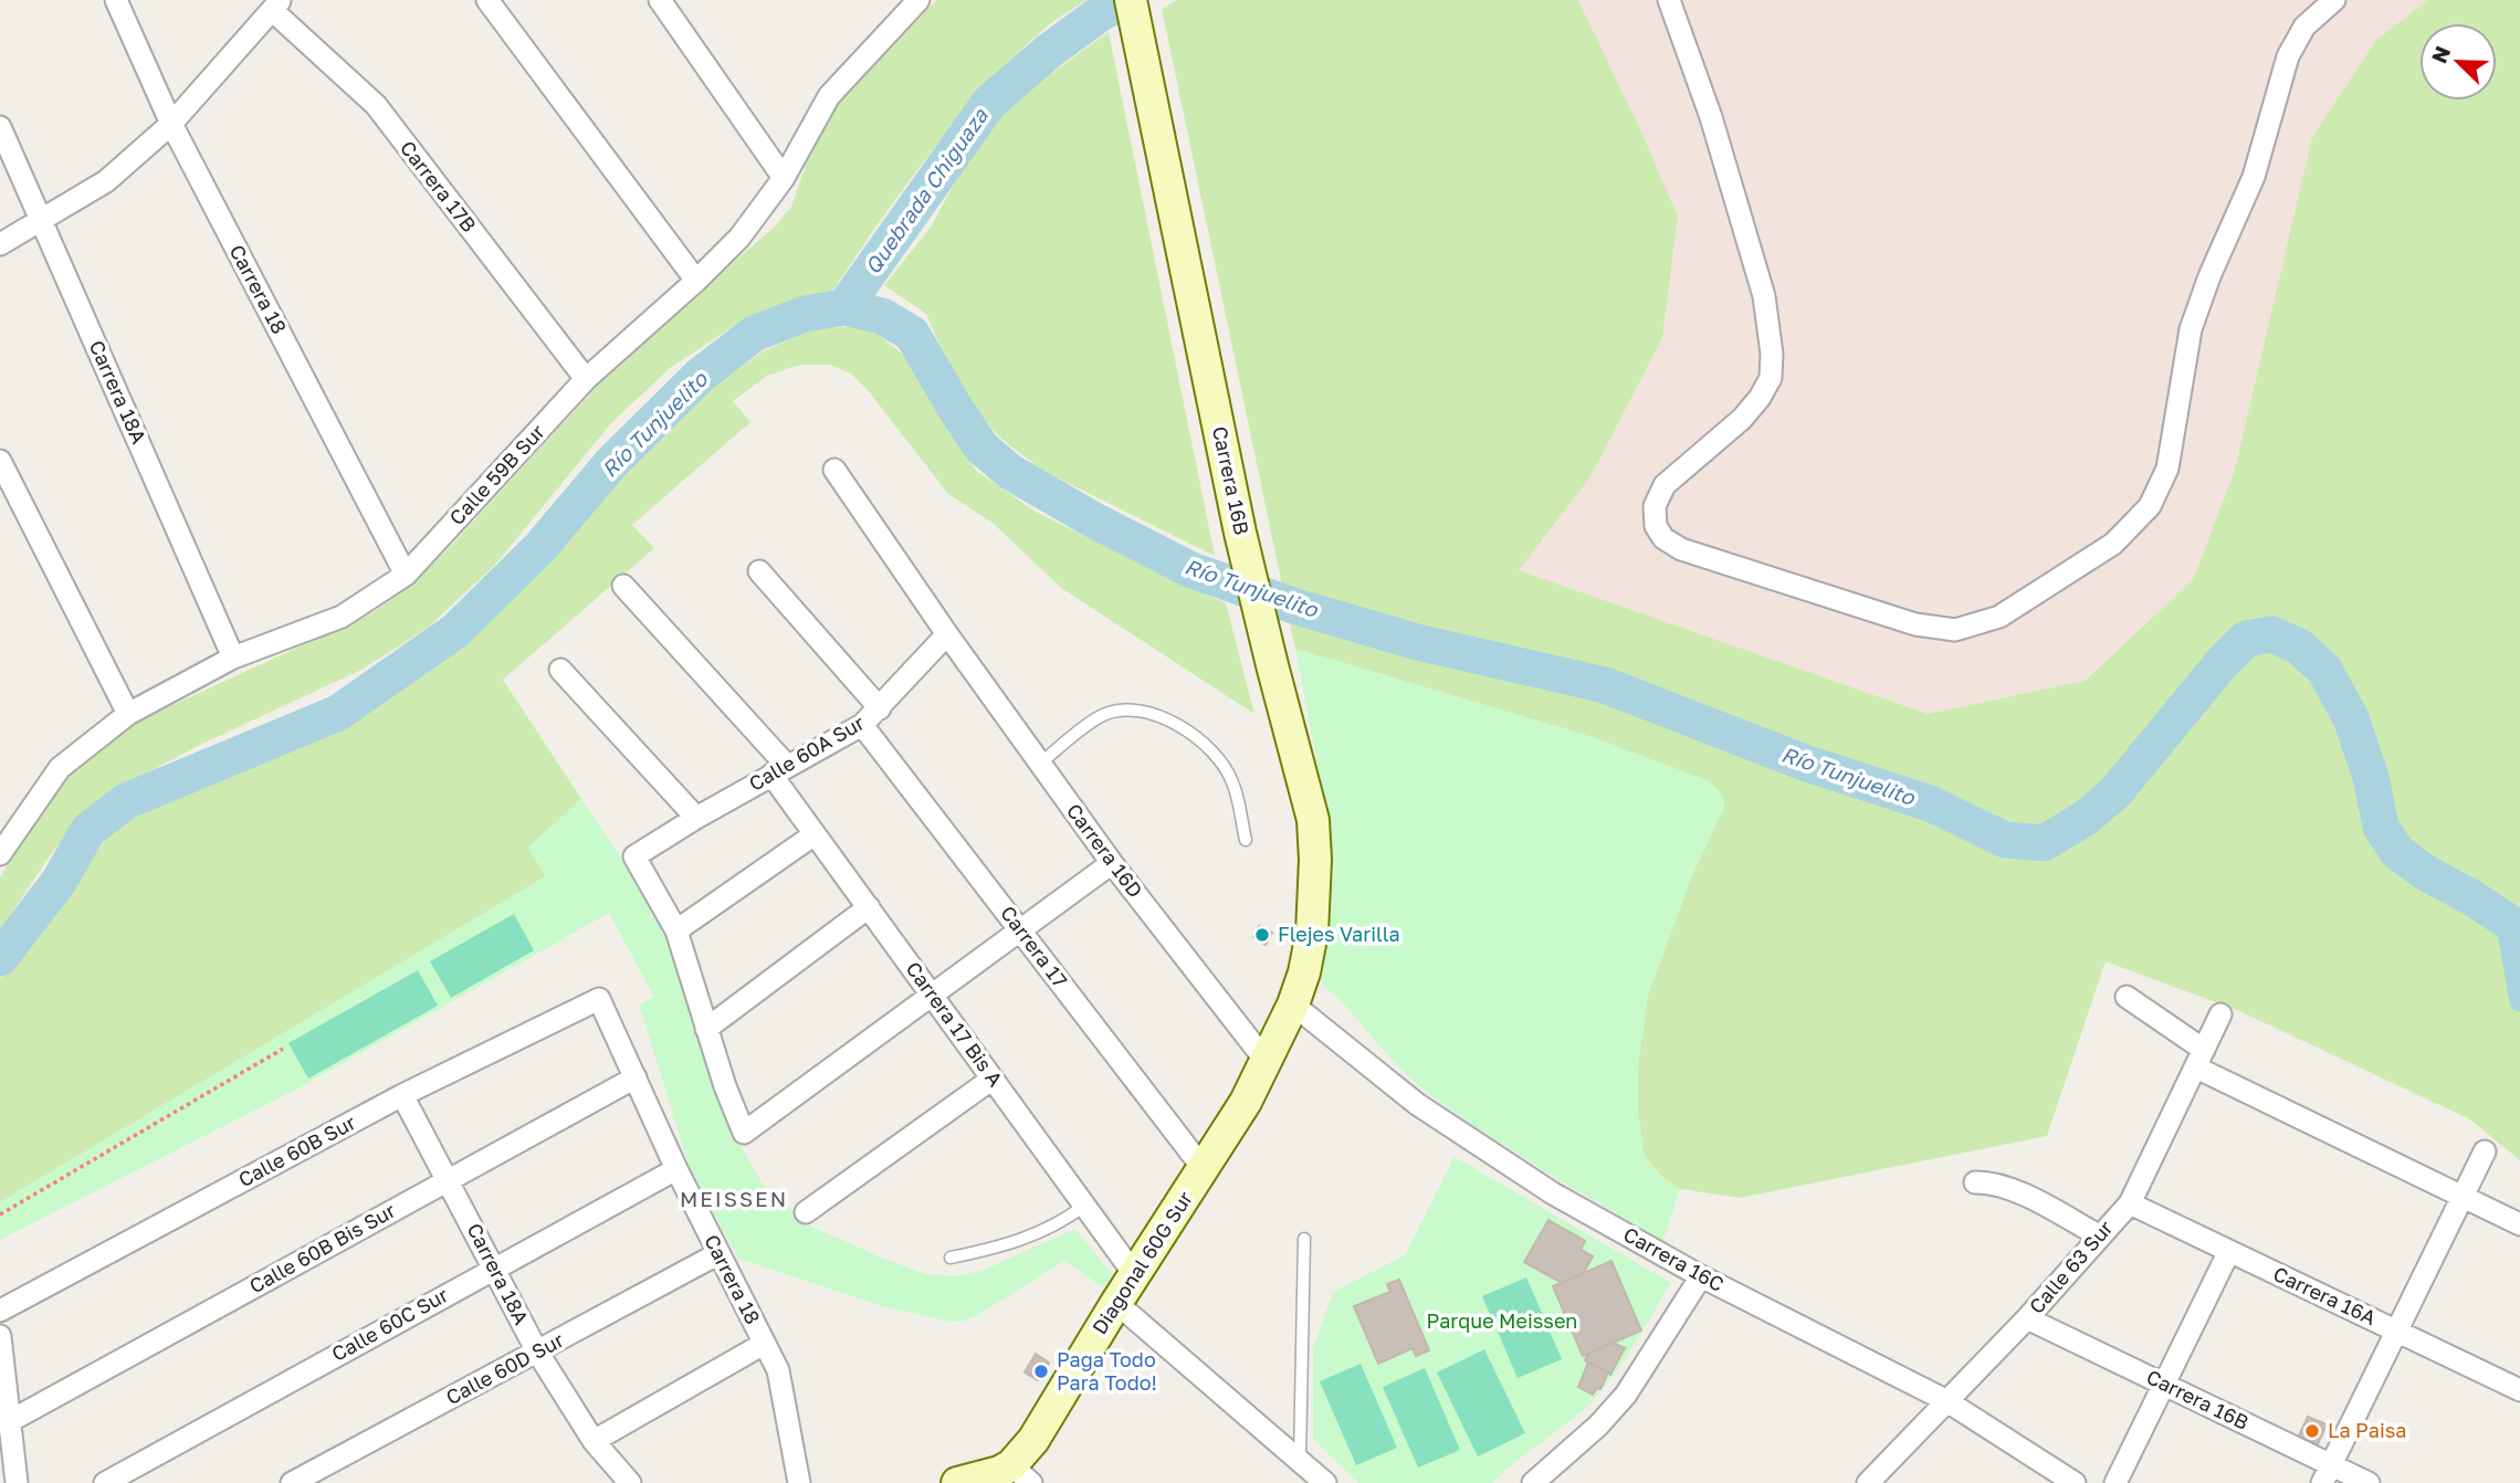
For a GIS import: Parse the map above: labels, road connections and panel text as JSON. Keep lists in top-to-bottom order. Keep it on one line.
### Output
{"streets":{"street":["Carrera 17B","Carrera 18","Carrera 18A","Calle 59B Sur","Carrera 16B","Calle 60A Sur","Carrera 16D","Carrera 17","Carrera 17 Bis A","Calle 60B Sur","Calle 60B Bis Sur","Carrera 16C","Diagonal 60G Sur","Calle 63 Sur","Carrera 16A","Calle 60C Sur","Calle 60D Sur"]},"crossings":[["Carrera 17B","Calle 59B Sur"],["Carrera 18","Calle 59B Sur"],["Carrera 18","Calle 60B Sur"],["Carrera 18","Calle 60B Bis Sur"],["Carrera 18","Calle 60C Sur"],["Carrera 18","Calle 60D Sur"],["Carrera 18A","Calle 59B Sur"],["Carrera 18A","Calle 60B Sur"],["Carrera 18A","Calle 60B Bis Sur"],["Carrera 18A","Calle 60C Sur"],["Carrera 18A","Calle 60D Sur"],["Carrera 16B","Carrera 16C"],["Carrera 16B","Diagonal 60G Sur"],["Carrera 16B","Calle 63 Sur"],["Calle 60A Sur","Carrera 16D"],["Calle 60A Sur","Carrera 17"],["Calle 60A Sur","Carrera 17 Bis A"],["Carrera 16D","Diagonal 60G Sur"],["Carrera 17","Diagonal 60G Sur"],["Carrera 17 Bis A","Diagonal 60G Sur"],["Carrera 16C","Diagonal 60G Sur"],["Carrera 16C","Calle 63 Sur"],["Calle 63 Sur","Carrera 16A"]],"districts":["MEISSEN"],"water":["Quebrada Chiguaza","Río Tunjuelito"],"parks":["Parque Meissen"],"places":["Flejes Varilla","Paga Todo Para Todo!","La Paisa"],"north":"top left"}
